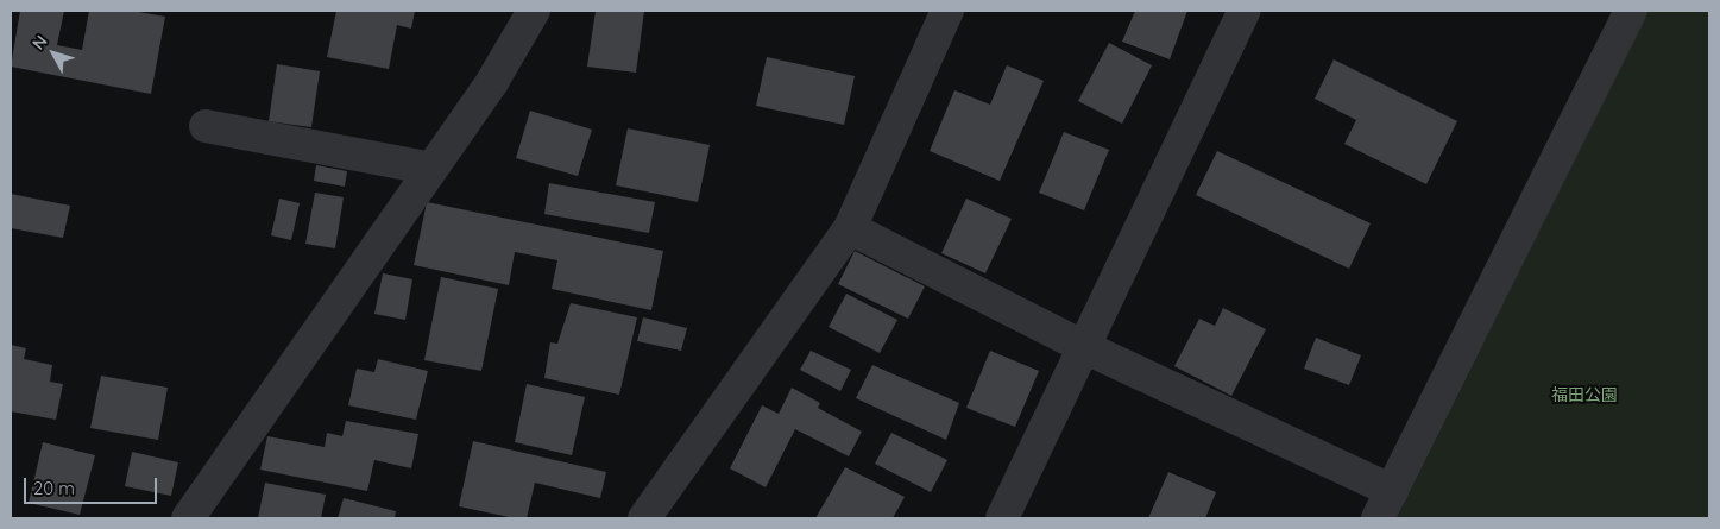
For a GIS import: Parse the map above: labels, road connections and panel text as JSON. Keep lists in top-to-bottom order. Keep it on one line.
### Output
{"parks":["福田公園"],"scale_bar":"20 m","north":"top left"}
